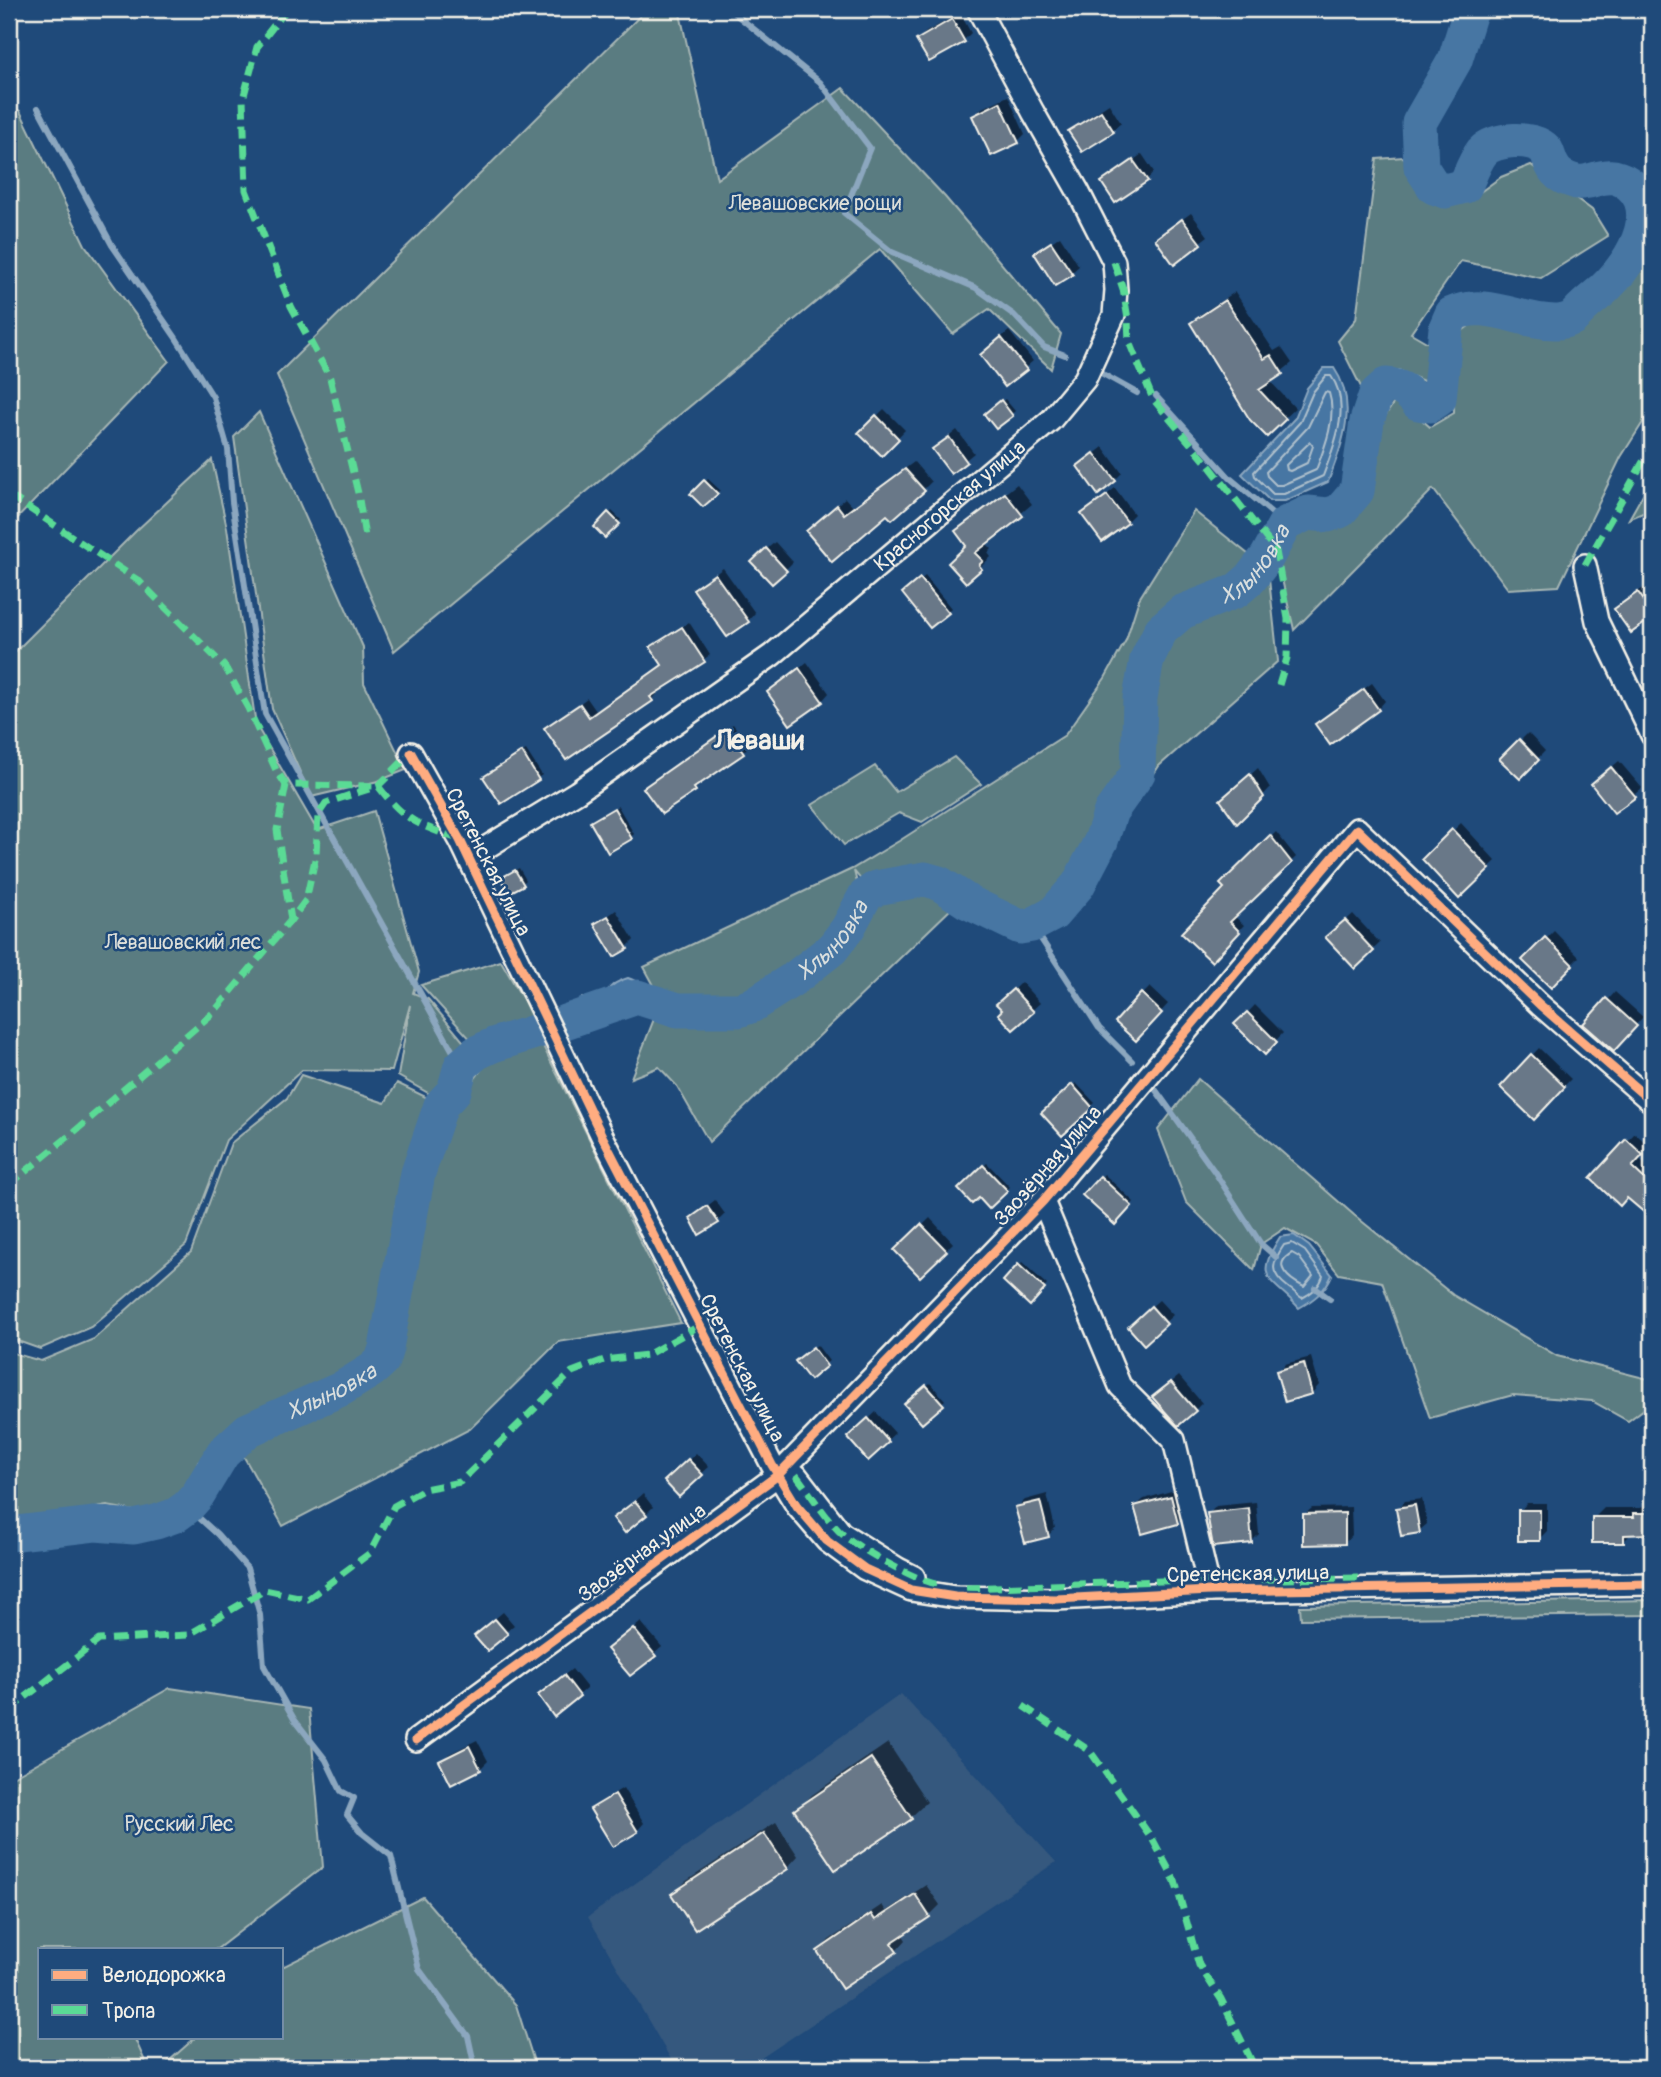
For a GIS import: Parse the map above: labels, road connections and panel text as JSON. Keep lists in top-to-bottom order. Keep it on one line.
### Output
{"streets":{"street":["Красногорская улица","Сретенская улица","Заозёрная улица"]},"crossings":[["Красногорская улица","Сретенская улица"],["Сретенская улица","Заозёрная улица"]],"districts":["Леваши"],"water":["Хлыновка"],"parks":["Левашовские рощи","Левашовский лес","Русский Лес"],"legend":["Велодорожка","Тропа"]}
